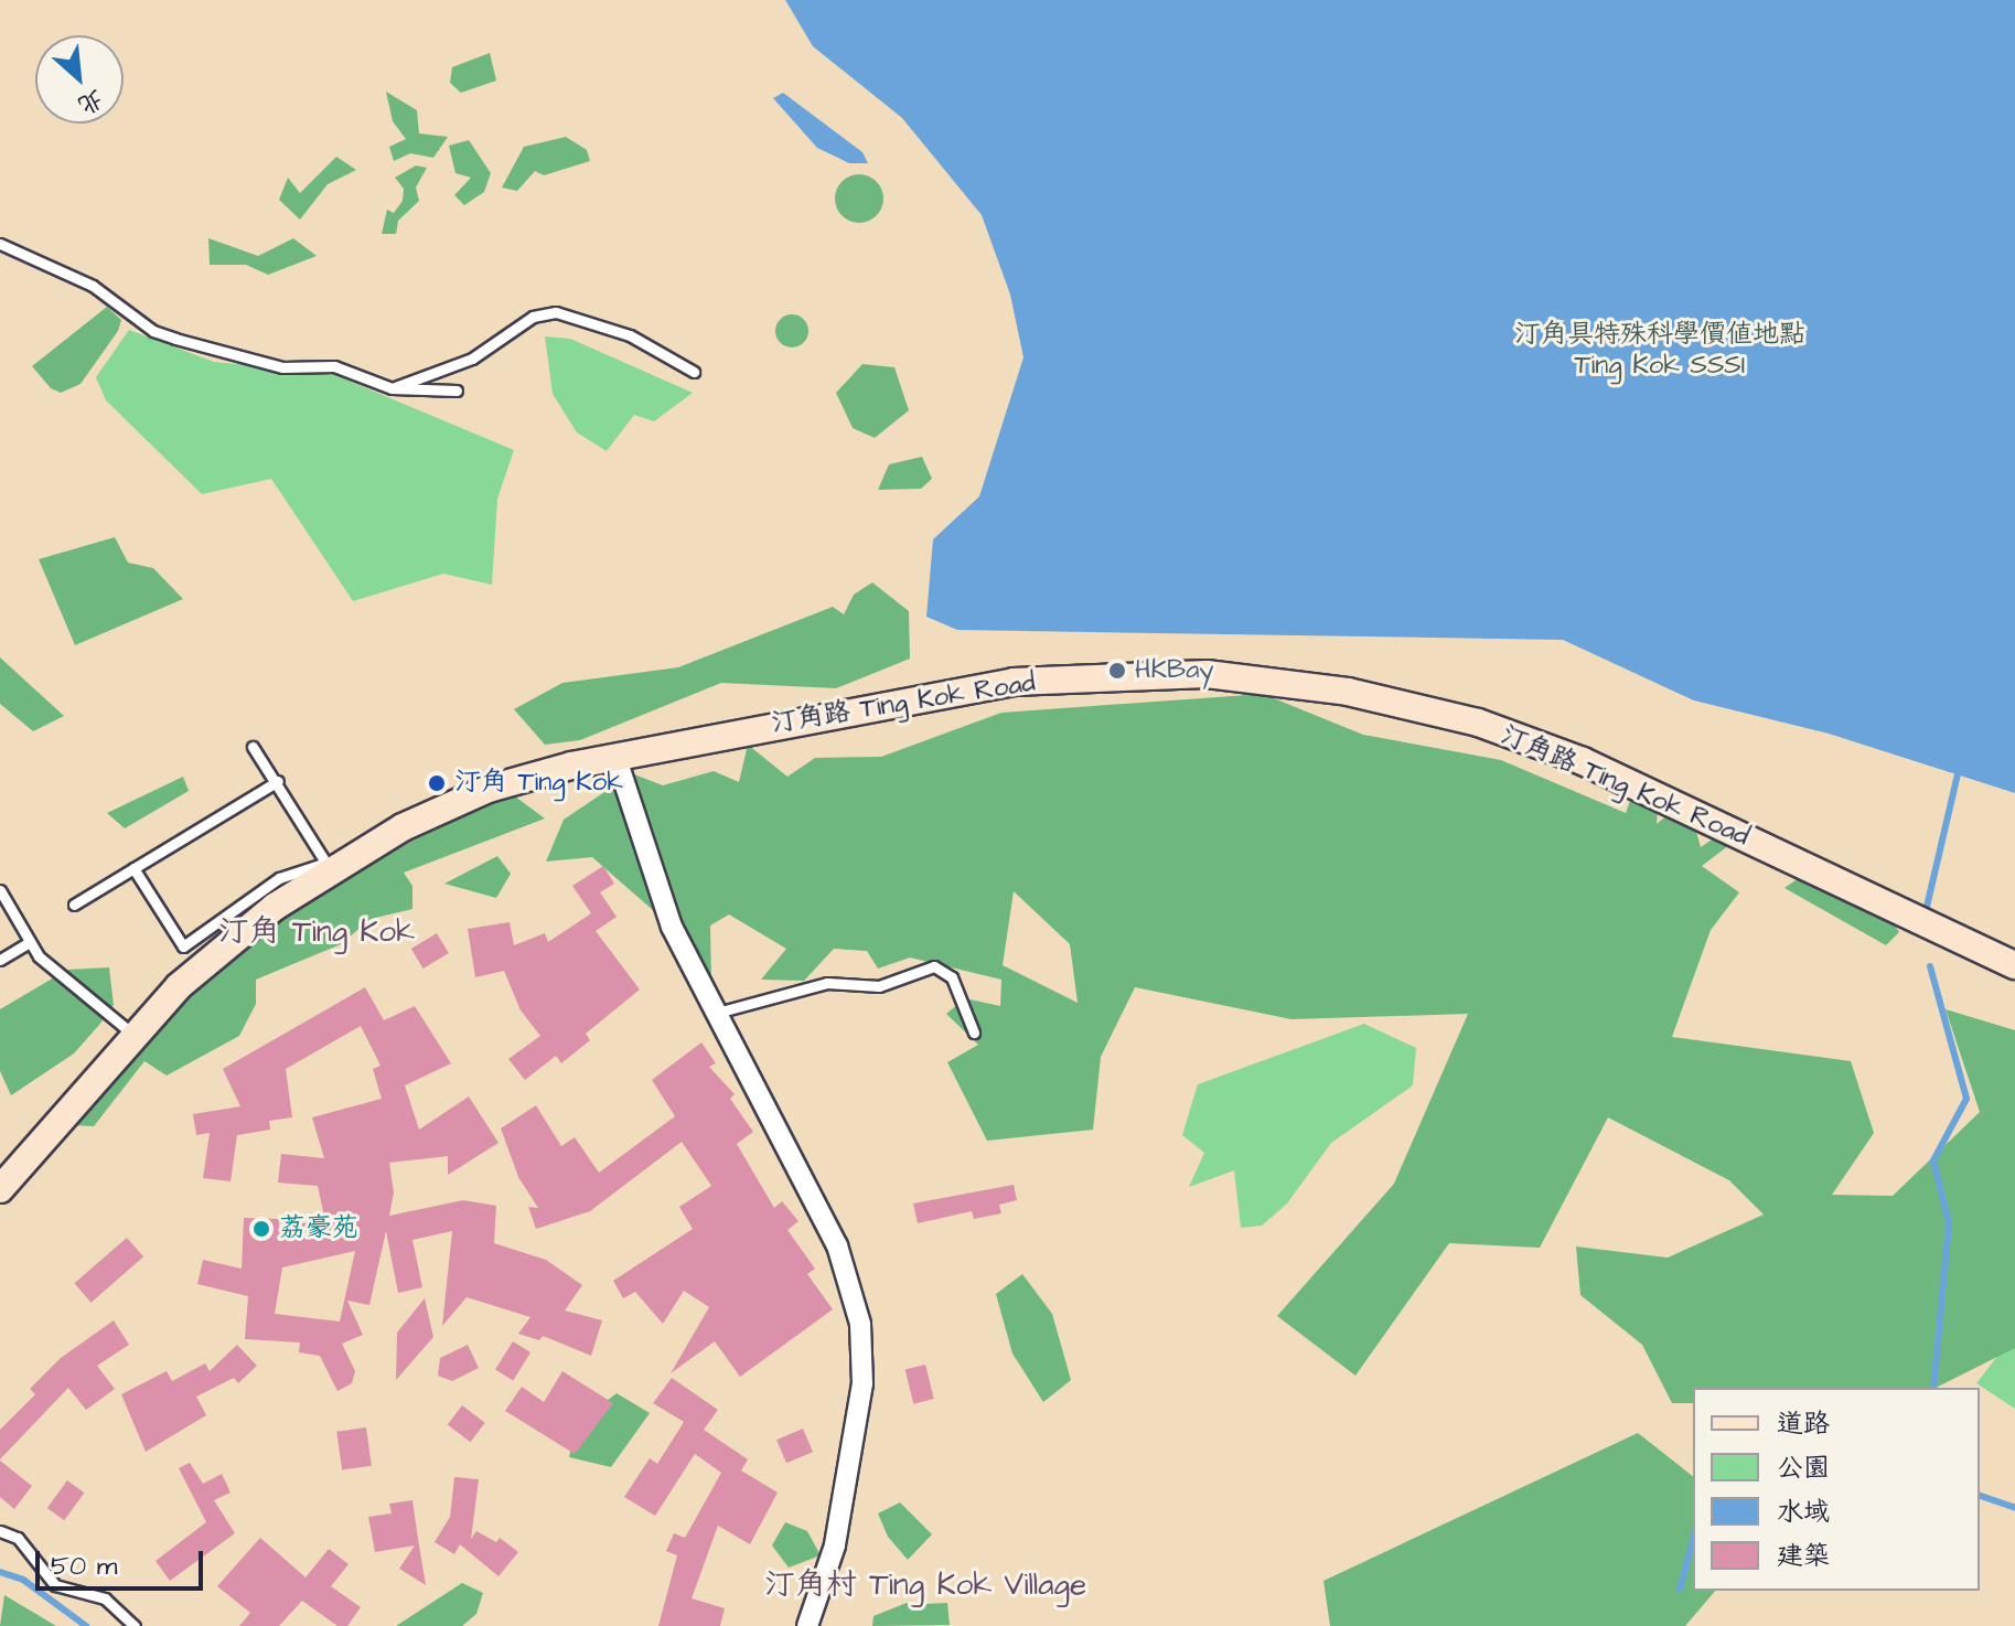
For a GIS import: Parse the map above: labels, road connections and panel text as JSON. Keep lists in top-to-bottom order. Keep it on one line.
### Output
{"streets":{"main road":["汀角路 Ting Kok Road"]},"districts":["汀角 Ting Kok","汀角村 Ting Kok Village"],"parks":["汀角具特殊科學價值地點 Ting Kok SSSI"],"places":["HKBay","汀角 Ting Kok","荔豪苑"],"legend":["道路","公園","水域","建築"],"scale_bar":"50 m","north":"bottom right"}
